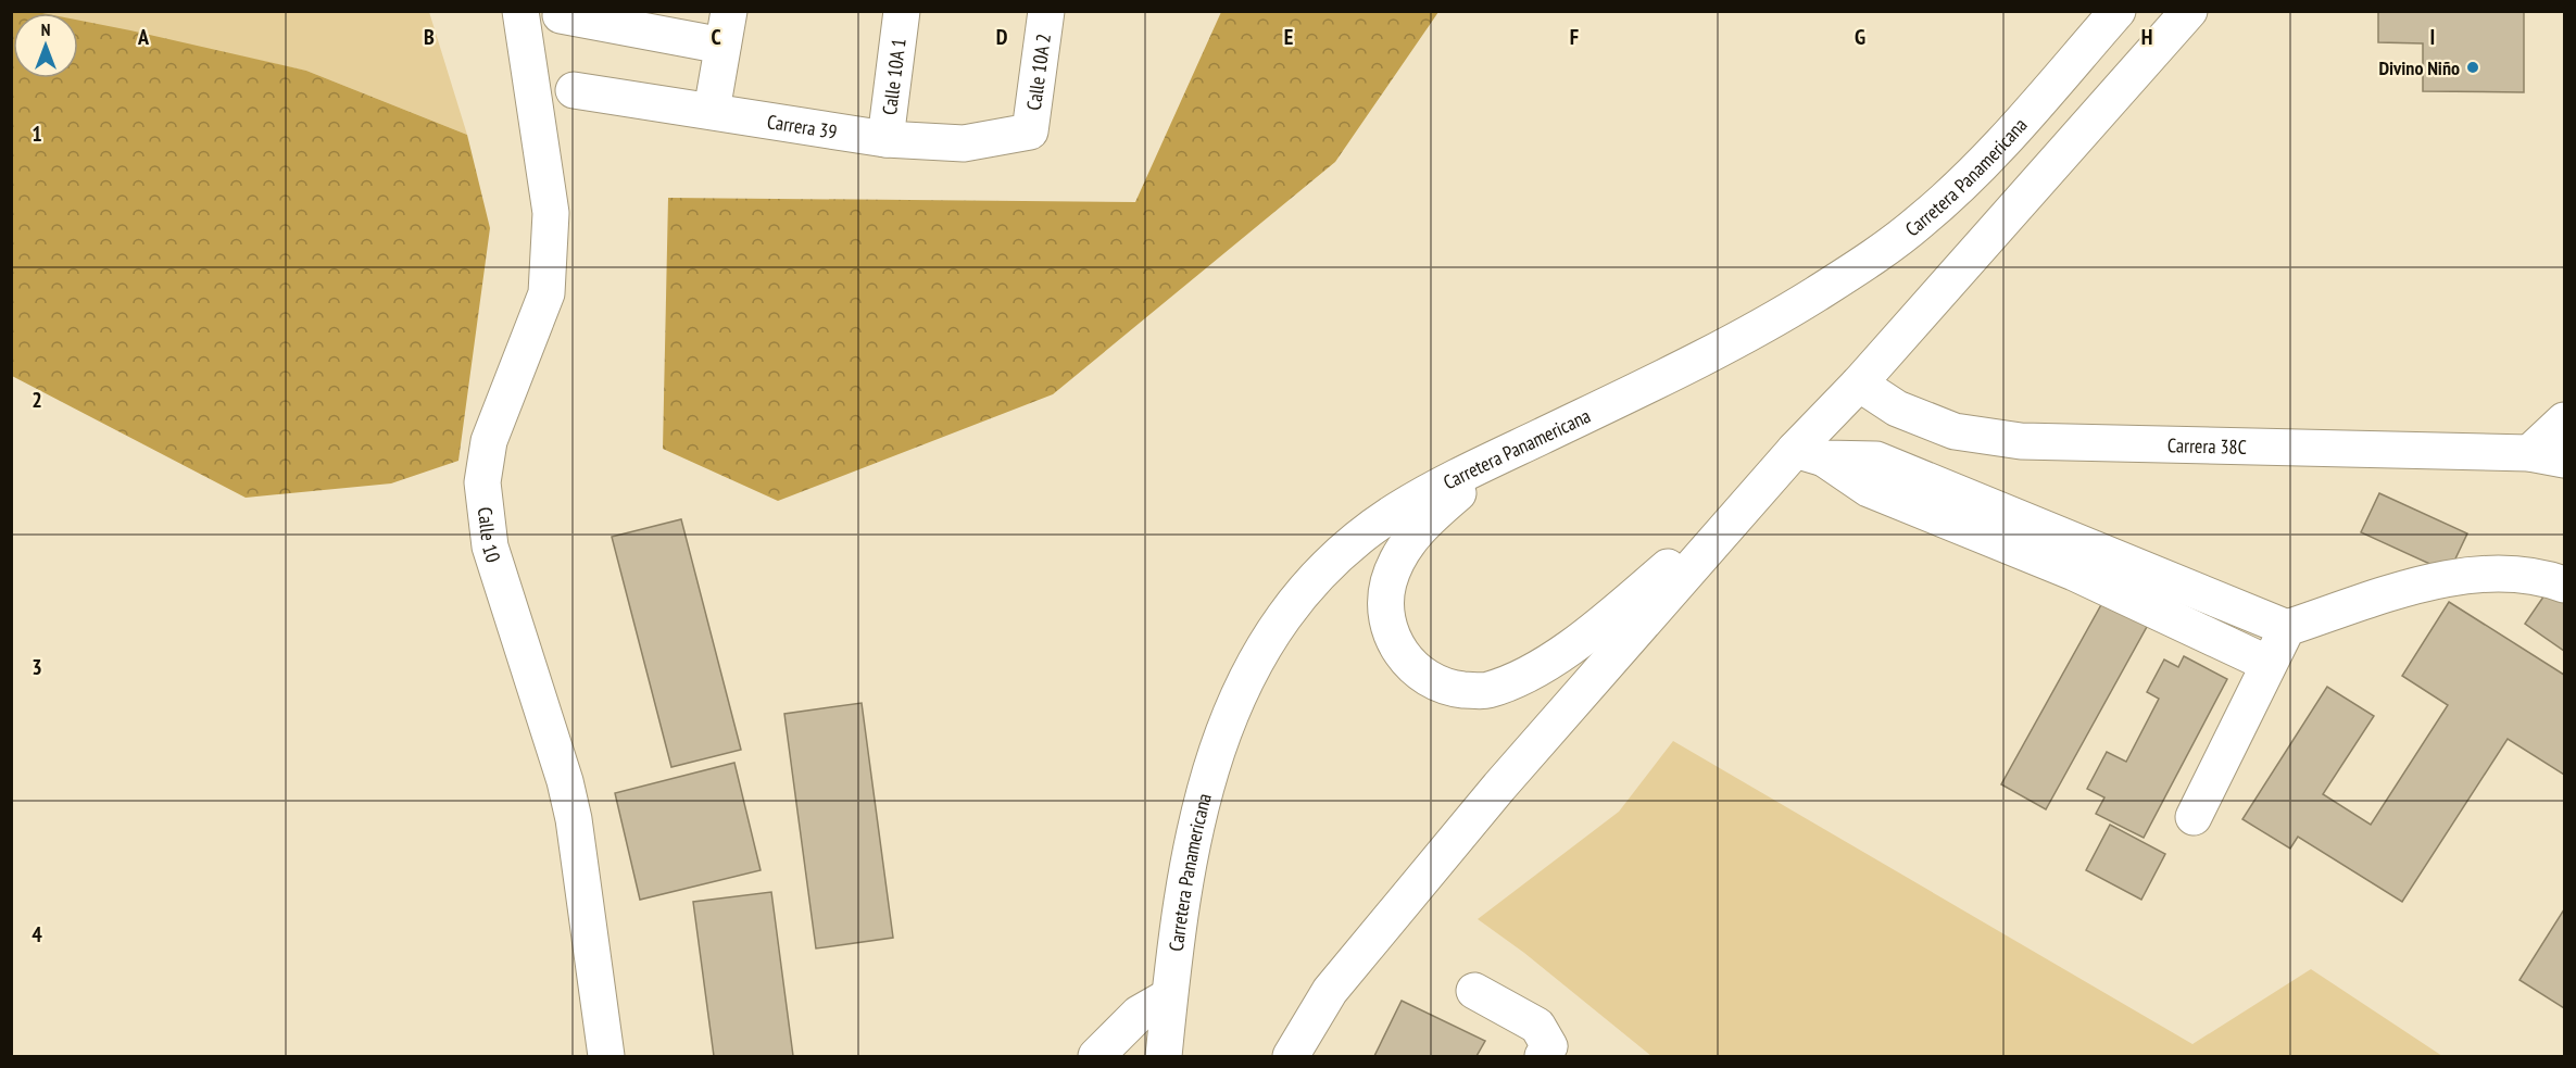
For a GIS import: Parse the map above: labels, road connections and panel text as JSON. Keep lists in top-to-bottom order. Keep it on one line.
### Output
{"streets":{"main road":["Calle 10A 2","Calle 10A 1","Carrera 39","Carretera Panamericana","Carrera 38C","Calle 10"]},"crossings":[["Calle 10A 2","Carrera 39"],["Calle 10A 1","Carrera 39"]],"places":["Divino Niño"],"north":"top","grid":{"columns":["A","B","C","D","E","F","G","H","I"],"rows":["1","2","3","4"]}}
